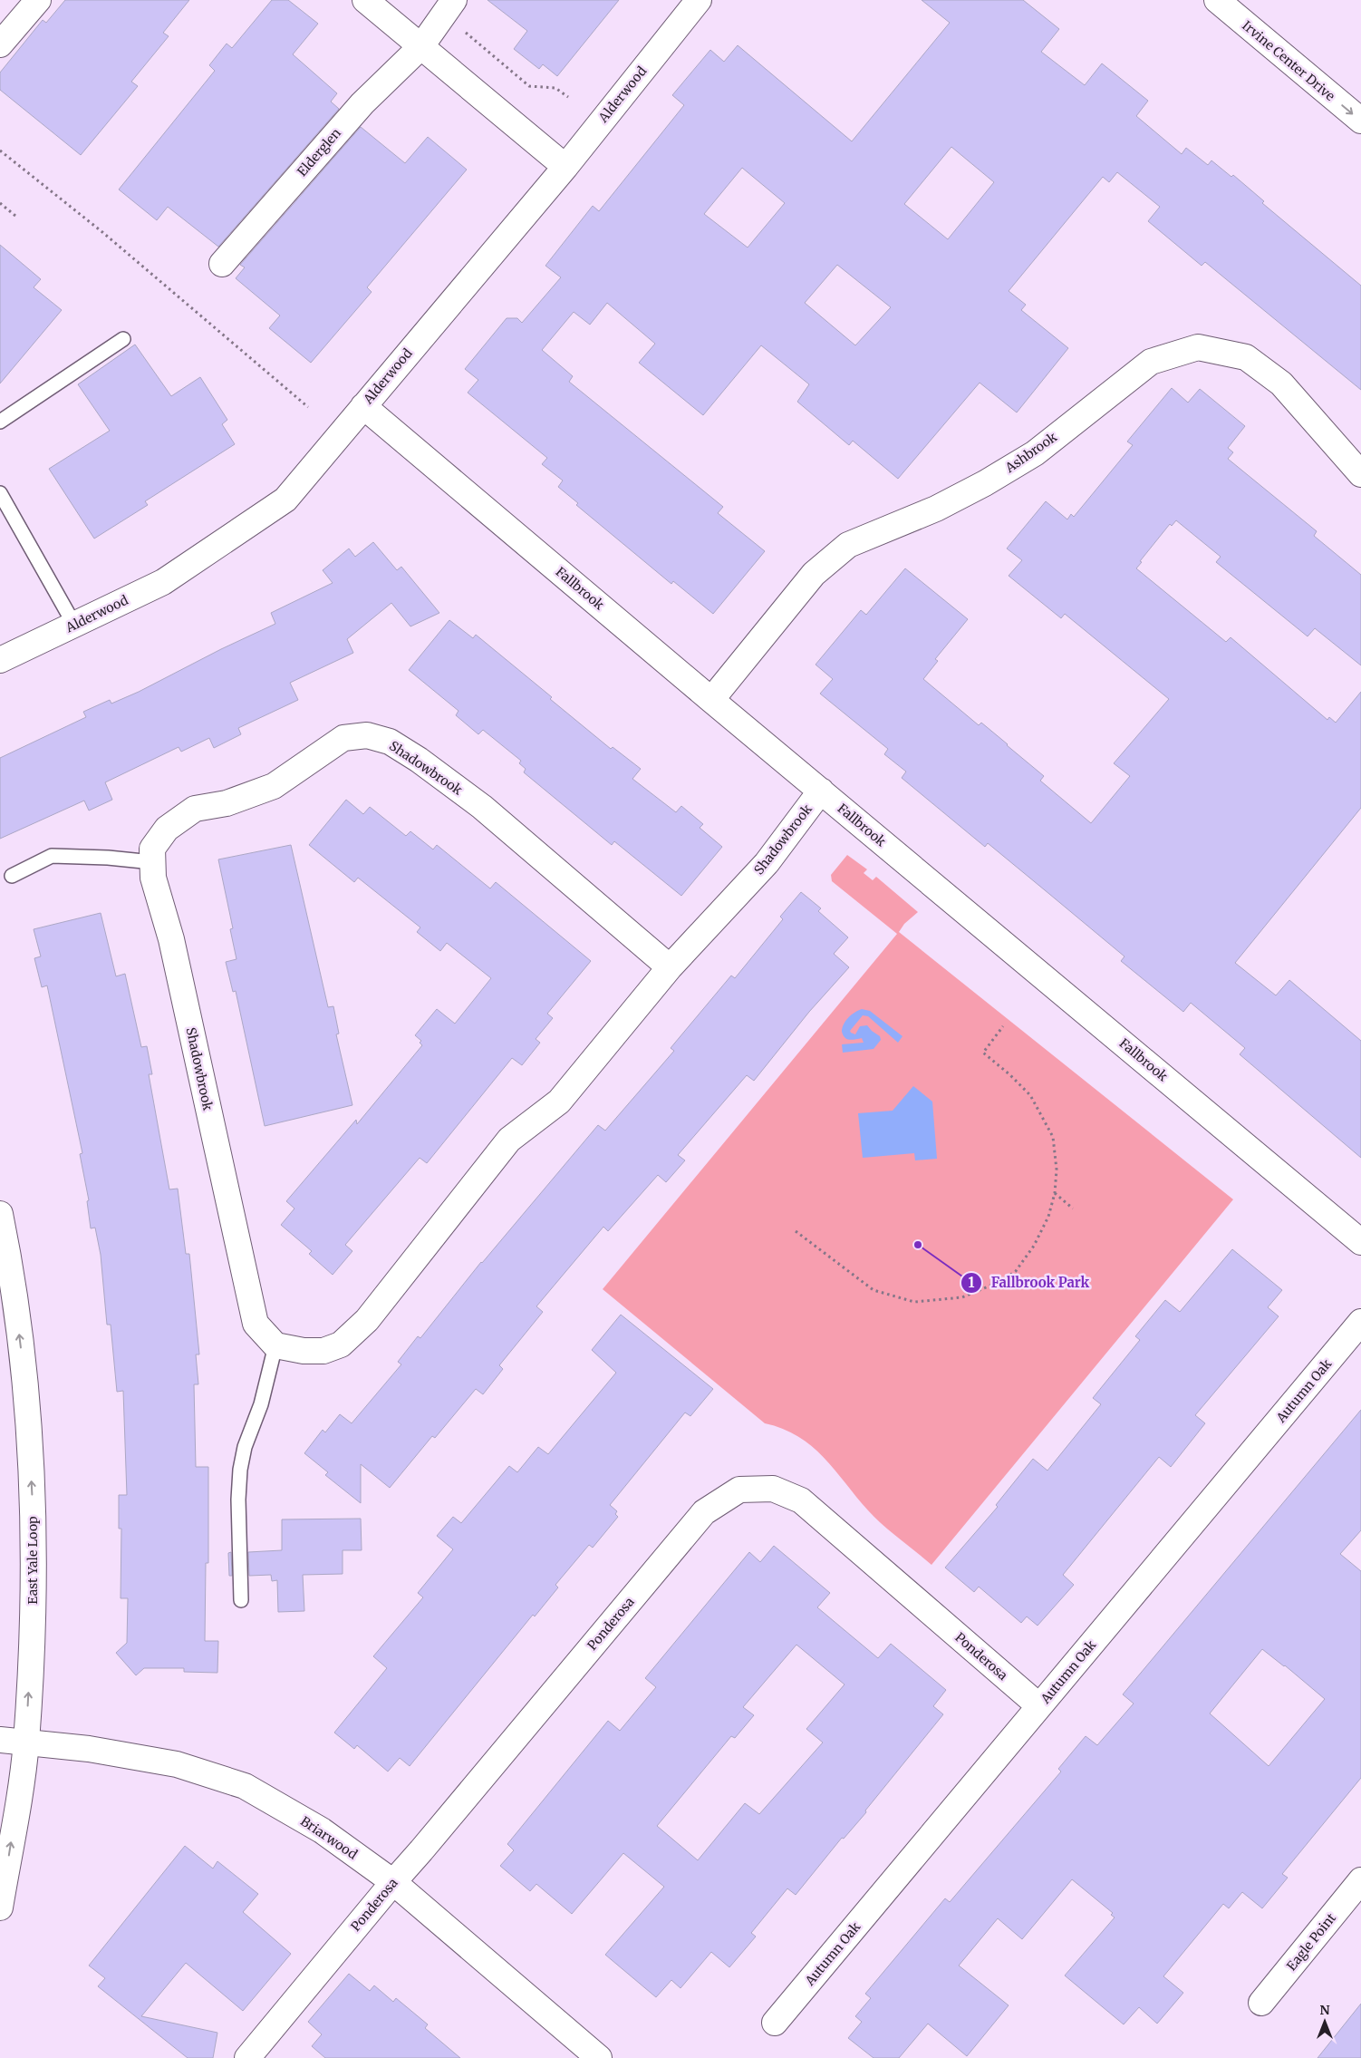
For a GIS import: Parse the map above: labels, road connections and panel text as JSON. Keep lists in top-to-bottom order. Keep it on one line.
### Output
{"streets":{"street":["Irvine Center Drive","Alderwood","Elderglen","Ashbrook","Fallbrook","Shadowbrook","Autumn Oak","East Yale Loop","Ponderosa","Briarwood","Eagle Point"]},"crossings":[["Alderwood","Fallbrook"],["Ashbrook","Fallbrook"],["Fallbrook","Shadowbrook"],["Autumn Oak","Ponderosa"],["East Yale Loop","Briarwood"],["Ponderosa","Briarwood"]],"one_way":["Irvine Center Drive","East Yale Loop"],"places":["Fallbrook Park"],"north":"top"}
